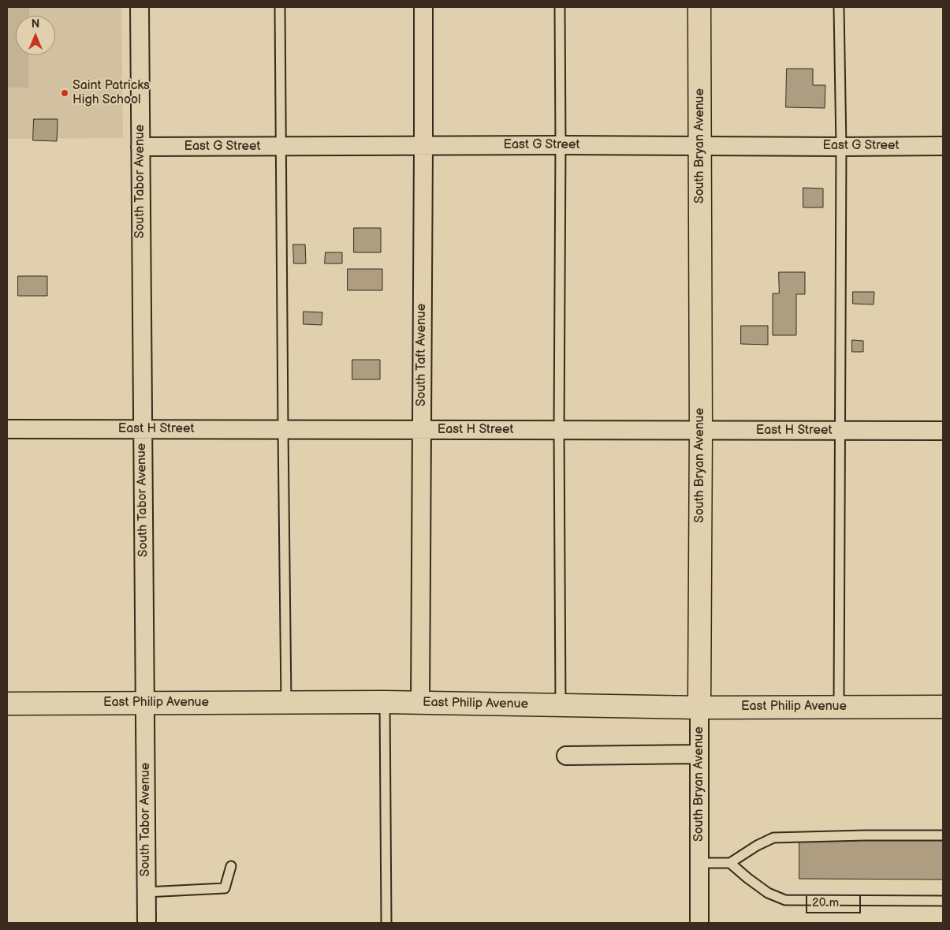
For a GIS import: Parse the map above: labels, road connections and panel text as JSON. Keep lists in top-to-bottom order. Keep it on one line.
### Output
{"streets":{"main road":["South Bryan Avenue","East Philip Avenue"],"street":["East G Street","South Tabor Avenue","South Taft Avenue","East H Street"]},"crossings":[["East G Street","South Bryan Avenue"],["East G Street","South Tabor Avenue"],["East G Street","South Taft Avenue"],["South Bryan Avenue","East H Street"],["South Bryan Avenue","East Philip Avenue"],["South Tabor Avenue","East H Street"],["South Tabor Avenue","East Philip Avenue"],["South Taft Avenue","East H Street"],["South Taft Avenue","East Philip Avenue"]],"places":["Saint Patricks High School"],"scale_bar":"20 m","north":"top"}
